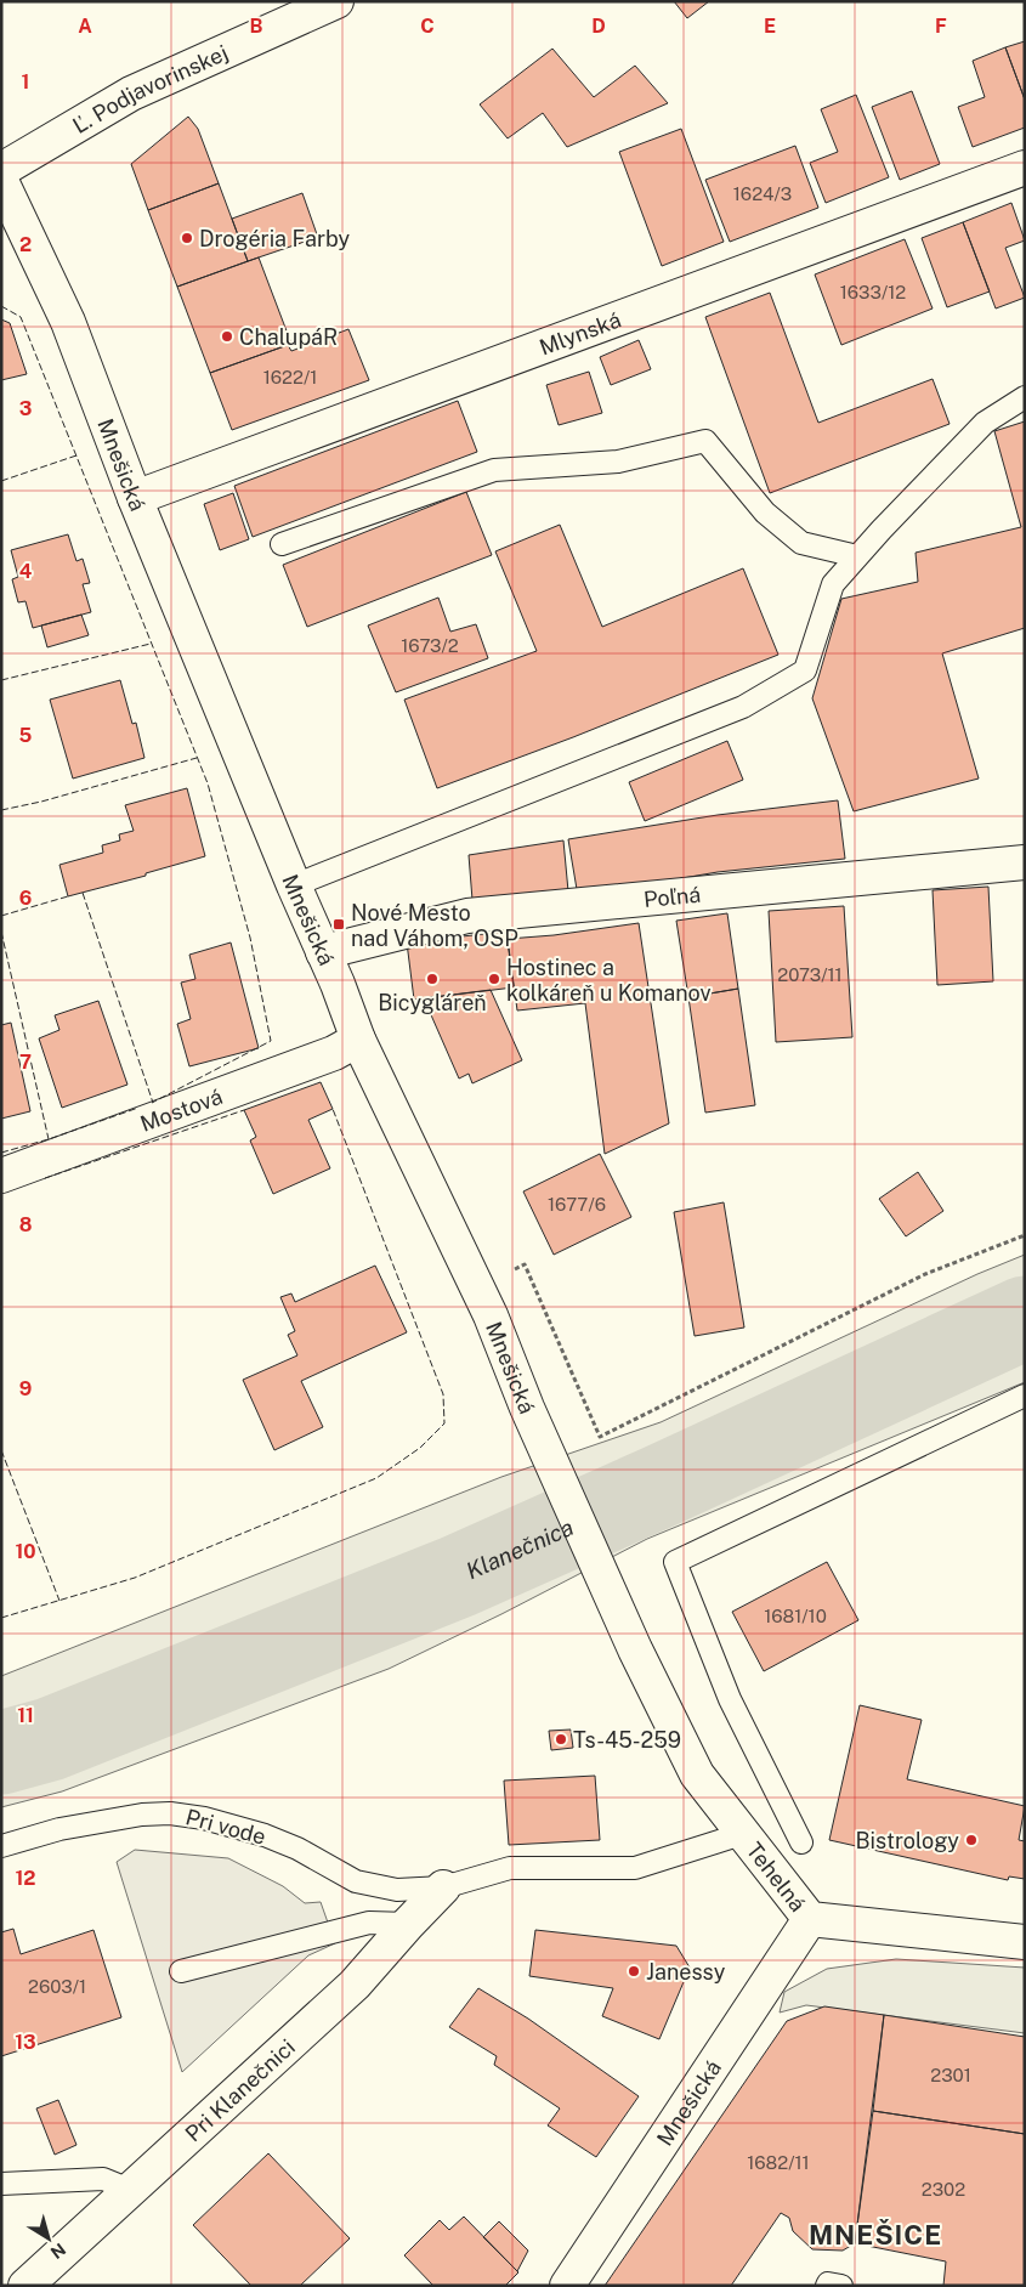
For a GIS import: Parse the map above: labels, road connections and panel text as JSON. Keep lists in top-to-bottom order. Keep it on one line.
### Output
{"streets":{"street":["Ľ. Podjavorinskej","Mlynská","Mnešická","Poľná","Mostová","Tehelná","Pri Klanečnici"],"lane":["Pri vode"]},"crossings":[["Mlynská","Mnešická"],["Mnešická","Poľná"],["Mnešická","Mostová"],["Mnešická","Tehelná"],["Pri vode","Tehelná"],["Pri vode","Pri Klanečnici"]],"districts":["MNEŠICE"],"water":["Klanečnica"],"places":{"other":["Drogéria Farby","ChalupáR","Bicygláreň","Hostinec a kolkáreň u Komanov","Ts-45-259","Bistrology","Janessy"],"transit":["Nové Mesto nad Váhom, OSP"]},"house_numbers":["1624/3","1633/12","1622/1","1673/2","2073/11","1677/6","1681/10","2603/1","2301","1682/11","2302"],"north":"bottom right","grid":{"columns":["A","B","C","D","E","F"],"rows":["1","2","3","4","5","6","7","8","9","10","11","12","13"]}}
